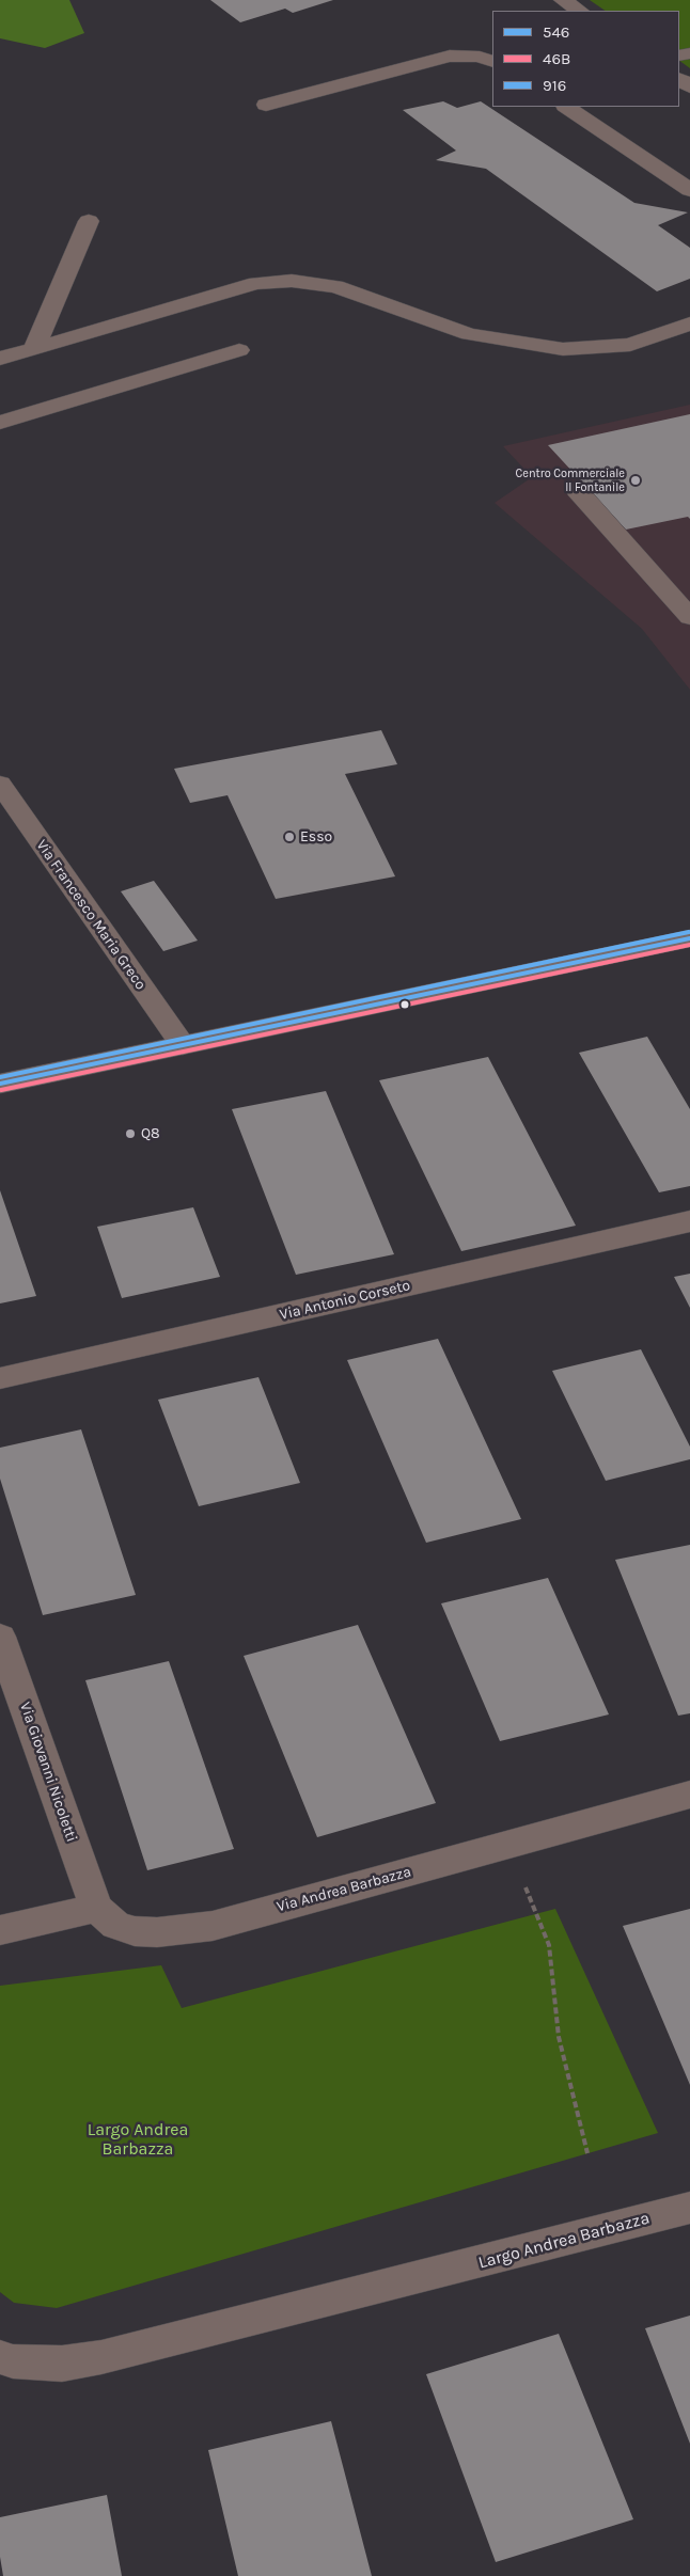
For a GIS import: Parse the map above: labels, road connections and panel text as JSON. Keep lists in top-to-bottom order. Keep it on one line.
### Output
{"streets":{"street":["Via Francesco Maria Greco","Via Antonio Corseto","Via Giovanni Nicoletti","Via Andrea Barbazza","Largo Andrea Barbazza"]},"crossings":[["Via Giovanni Nicoletti","Via Andrea Barbazza"]],"parks":["Largo Andrea Barbazza"],"places":["Centro Commerciale Il Fontanile","Esso","Q8"],"lines":["transit line 916","transit line 546","transit line 46B"],"legend":["546","46B","916"]}
